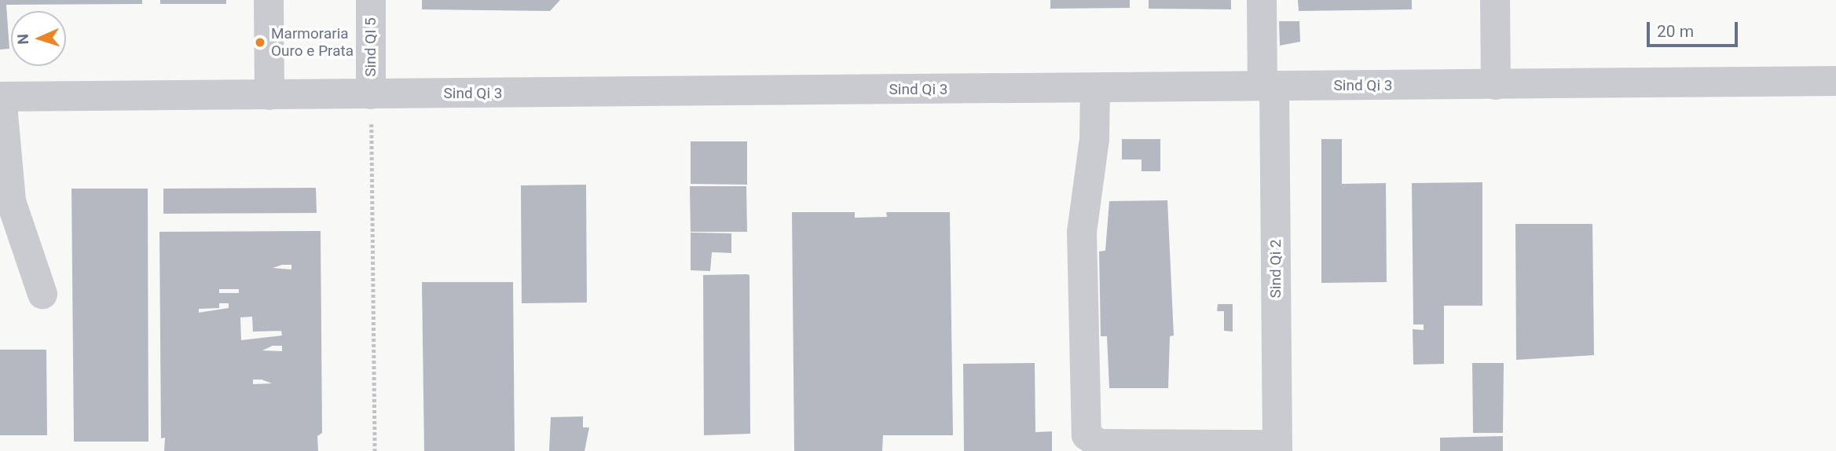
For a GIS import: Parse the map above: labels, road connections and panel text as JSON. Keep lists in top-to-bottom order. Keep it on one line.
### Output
{"streets":{"street":["Sind QI 5","Sind Qi 3","Sind Qi 2"]},"crossings":[["Sind QI 5","Sind Qi 3"],["Sind Qi 3","Sind Qi 2"]],"places":["Marmoraria Ouro e Prata"],"scale_bar":"20 m","north":"left"}
